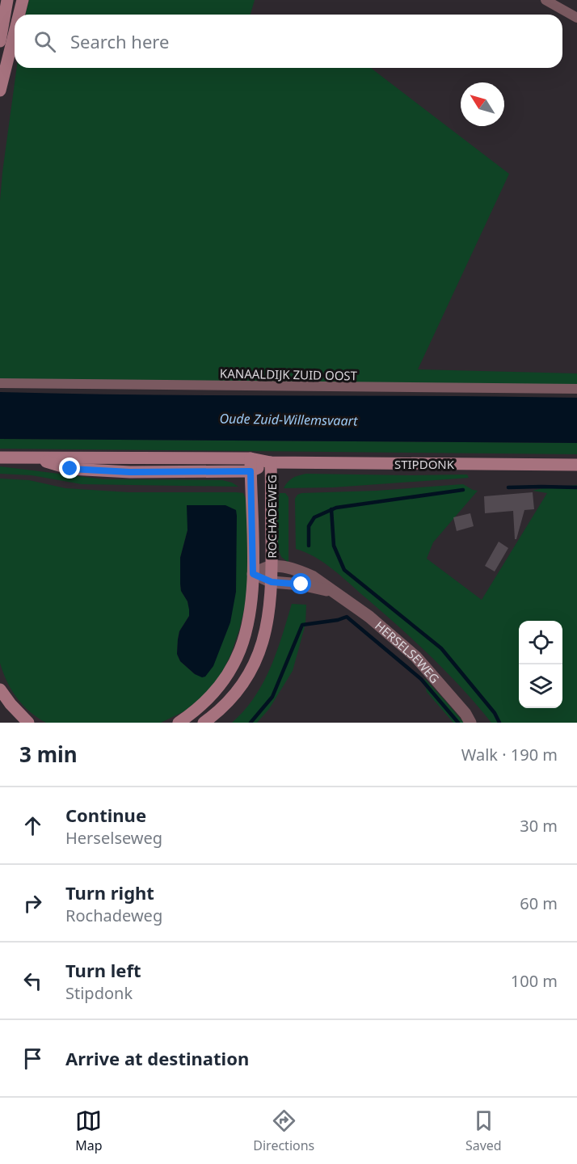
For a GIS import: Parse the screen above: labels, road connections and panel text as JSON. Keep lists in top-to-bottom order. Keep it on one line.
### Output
{"streets":{"main road":["STIPDONK","ROCHADEWEG"],"street":["KANAALDIJK ZUID OOST","HERSELSEWEG"]},"crossings":[["STIPDONK","ROCHADEWEG"],["ROCHADEWEG","HERSELSEWEG"]],"water":["Oude Zuid-Willemsvaart"],"north":"top left","page":{"search":"Search here","heading":["3 min","Walk · 190 m"],"list":[["Continue","Herselseweg","30 m"],["Turn right","Rochadeweg","60 m"],["Turn left","Stipdonk","100 m"],"Arrive at destination"],"nav":["Map","Directions","Saved"]}}
